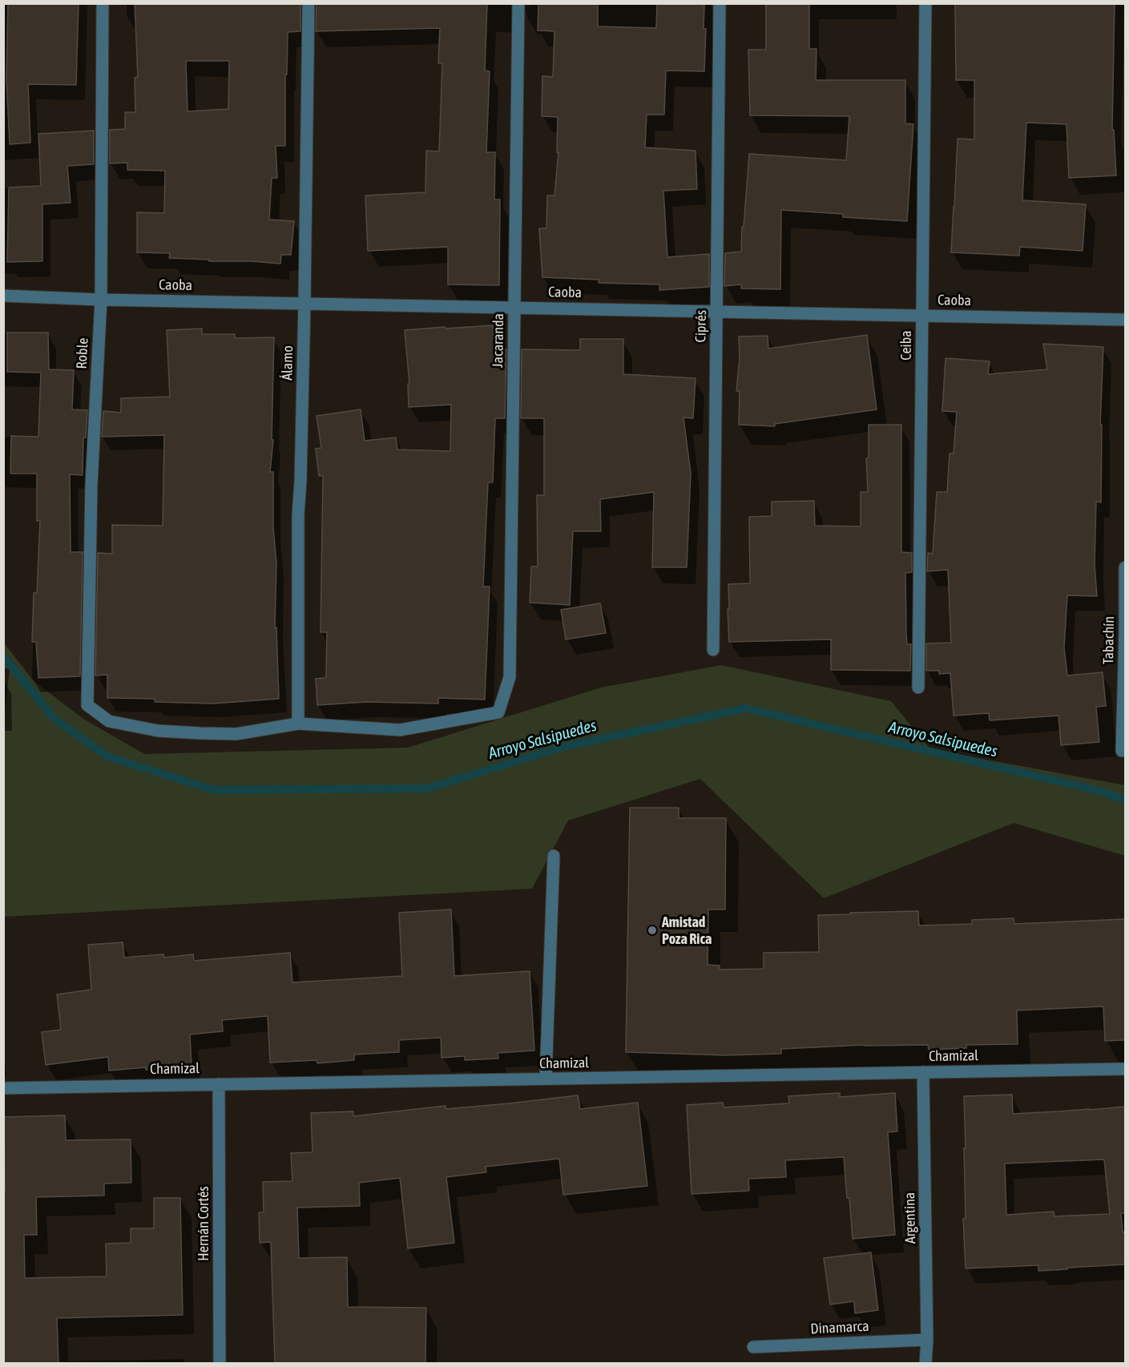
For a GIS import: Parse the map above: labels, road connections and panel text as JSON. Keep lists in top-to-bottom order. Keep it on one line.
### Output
{"streets":{"street":["Caoba","Ciprés","Jacaranda","Ceiba","Roble","Álamo","Tabachín","Chamizal","Argentina","Hernán Cortés","Dinamarca"]},"crossings":[["Caoba","Ciprés"],["Caoba","Jacaranda"],["Caoba","Ceiba"],["Caoba","Roble"],["Caoba","Álamo"],["Jacaranda","Roble"],["Jacaranda","Álamo"],["Roble","Álamo"],["Chamizal","Argentina"],["Chamizal","Hernán Cortés"],["Argentina","Dinamarca"]],"water":["Arroyo Salsipuedes"],"places":["Amistad Poza Rica"]}
